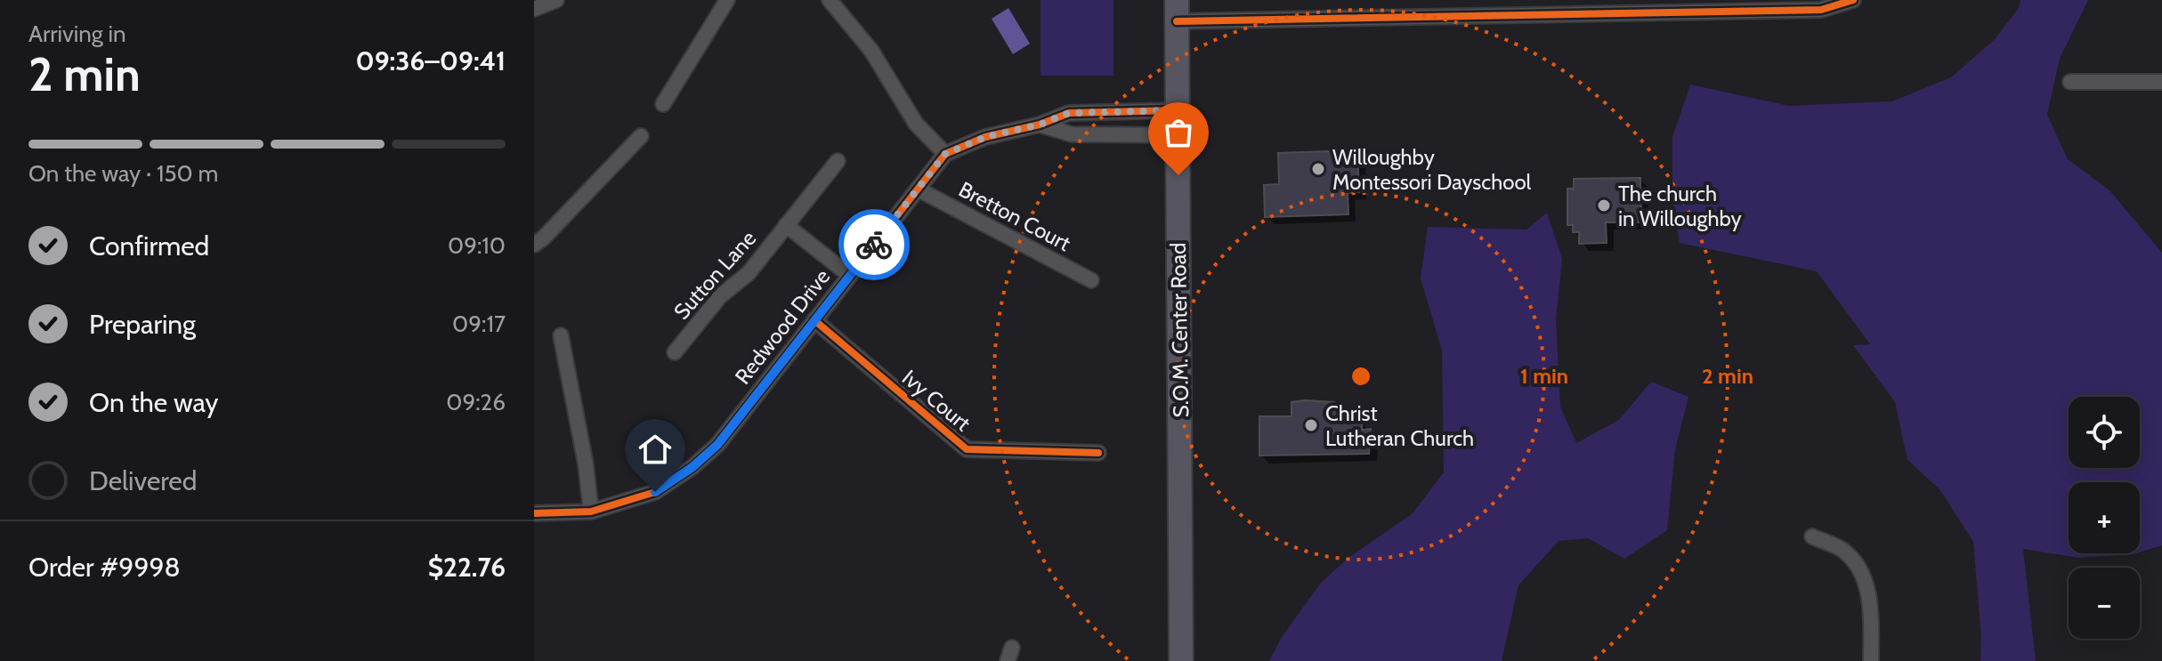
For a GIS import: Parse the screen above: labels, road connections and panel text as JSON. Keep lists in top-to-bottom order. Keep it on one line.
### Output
{"streets":{"main road":["S.O.M. Center Road"],"street":["Bretton Court","Sutton Lane","Redwood Drive","Ivy Court"]},"crossings":[["Bretton Court","Redwood Drive"],["Sutton Lane","Redwood Drive"],["Redwood Drive","Ivy Court"]],"places":["Willoughby Montessori Dayschool","The church in Willoughby","Christ Lutheran Church"],"page":{"heading":["2 min","Arriving in","09:36–09:41"],"panel":["Order #9998","$22.76"],"bar":"On the way · 150 m","list":[["Confirmed","09:10"],["Preparing","09:17"],["On the way","09:26"],"Delivered"],"map_buttons":["+","−"]},"rings":["1 min","2 min"]}
